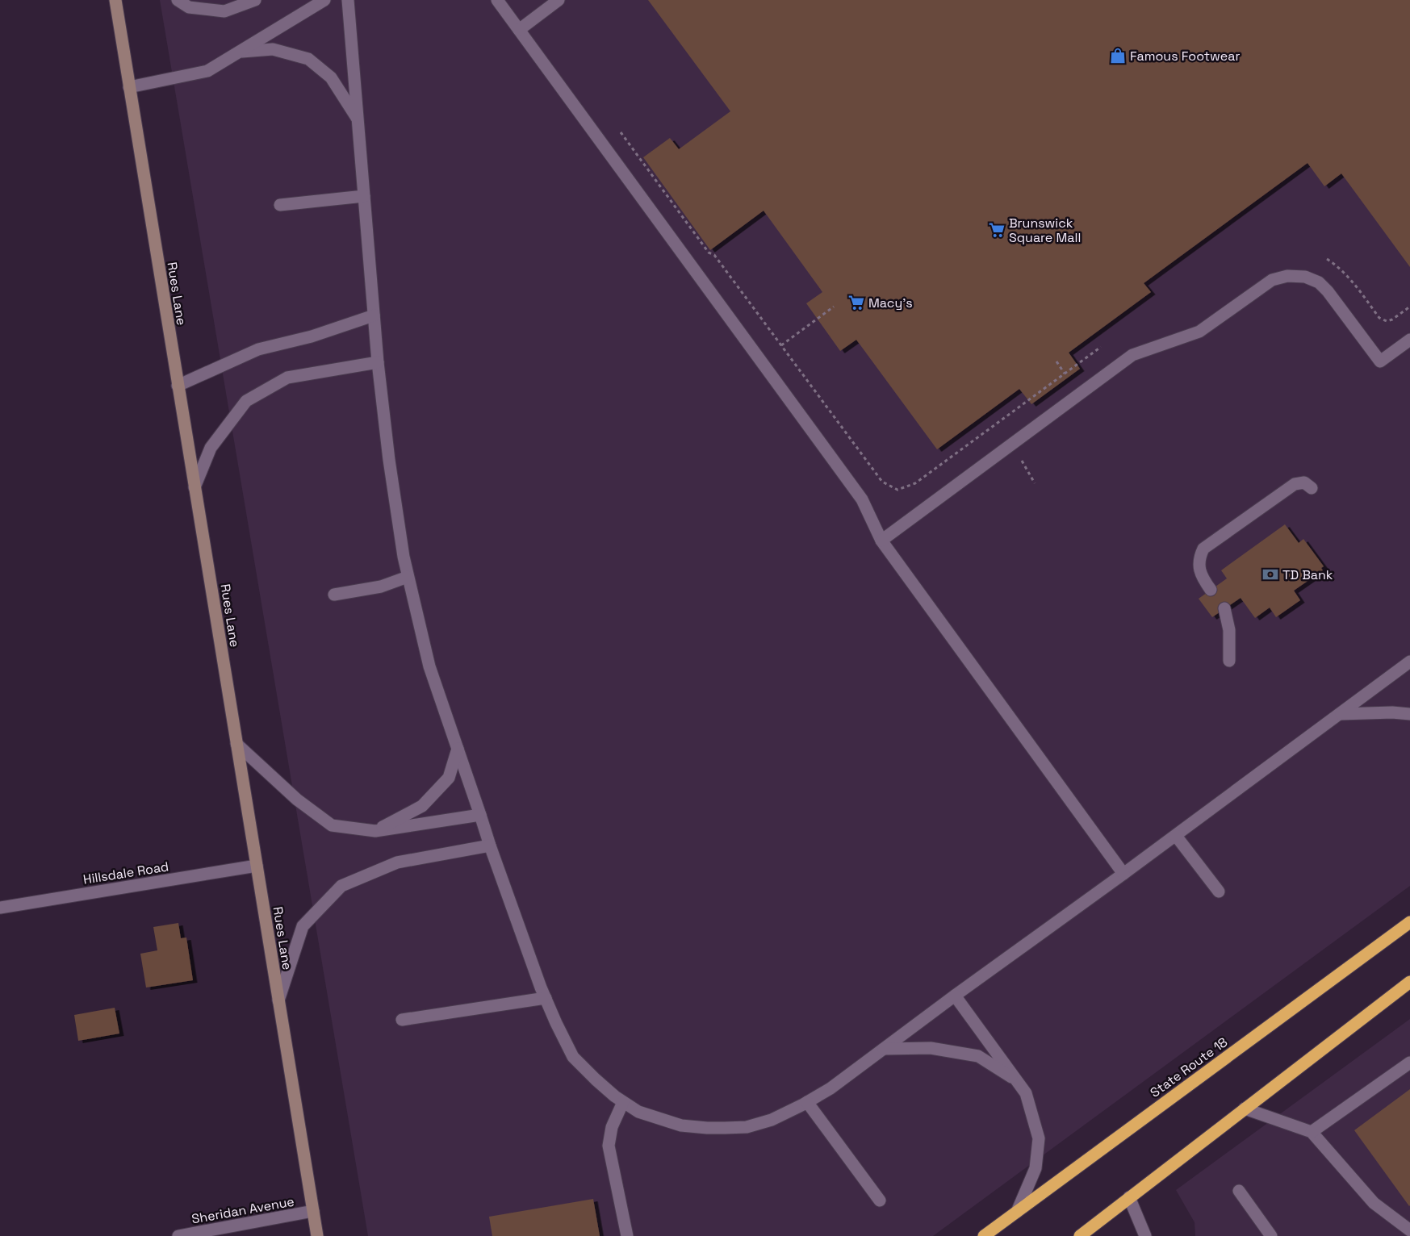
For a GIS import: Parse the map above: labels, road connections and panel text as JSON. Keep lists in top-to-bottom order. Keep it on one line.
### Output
{"streets":{"highway":["State Route 18"],"main road":["Rues Lane"],"street":["Hillsdale Road","Sheridan Avenue"]},"crossings":[["Rues Lane","Hillsdale Road"],["Rues Lane","Sheridan Avenue"]],"places":{"shop":["Famous Footwear"],"supermarket":["Brunswick Square Mall","Macy's"],"bank":["TD Bank"]}}
